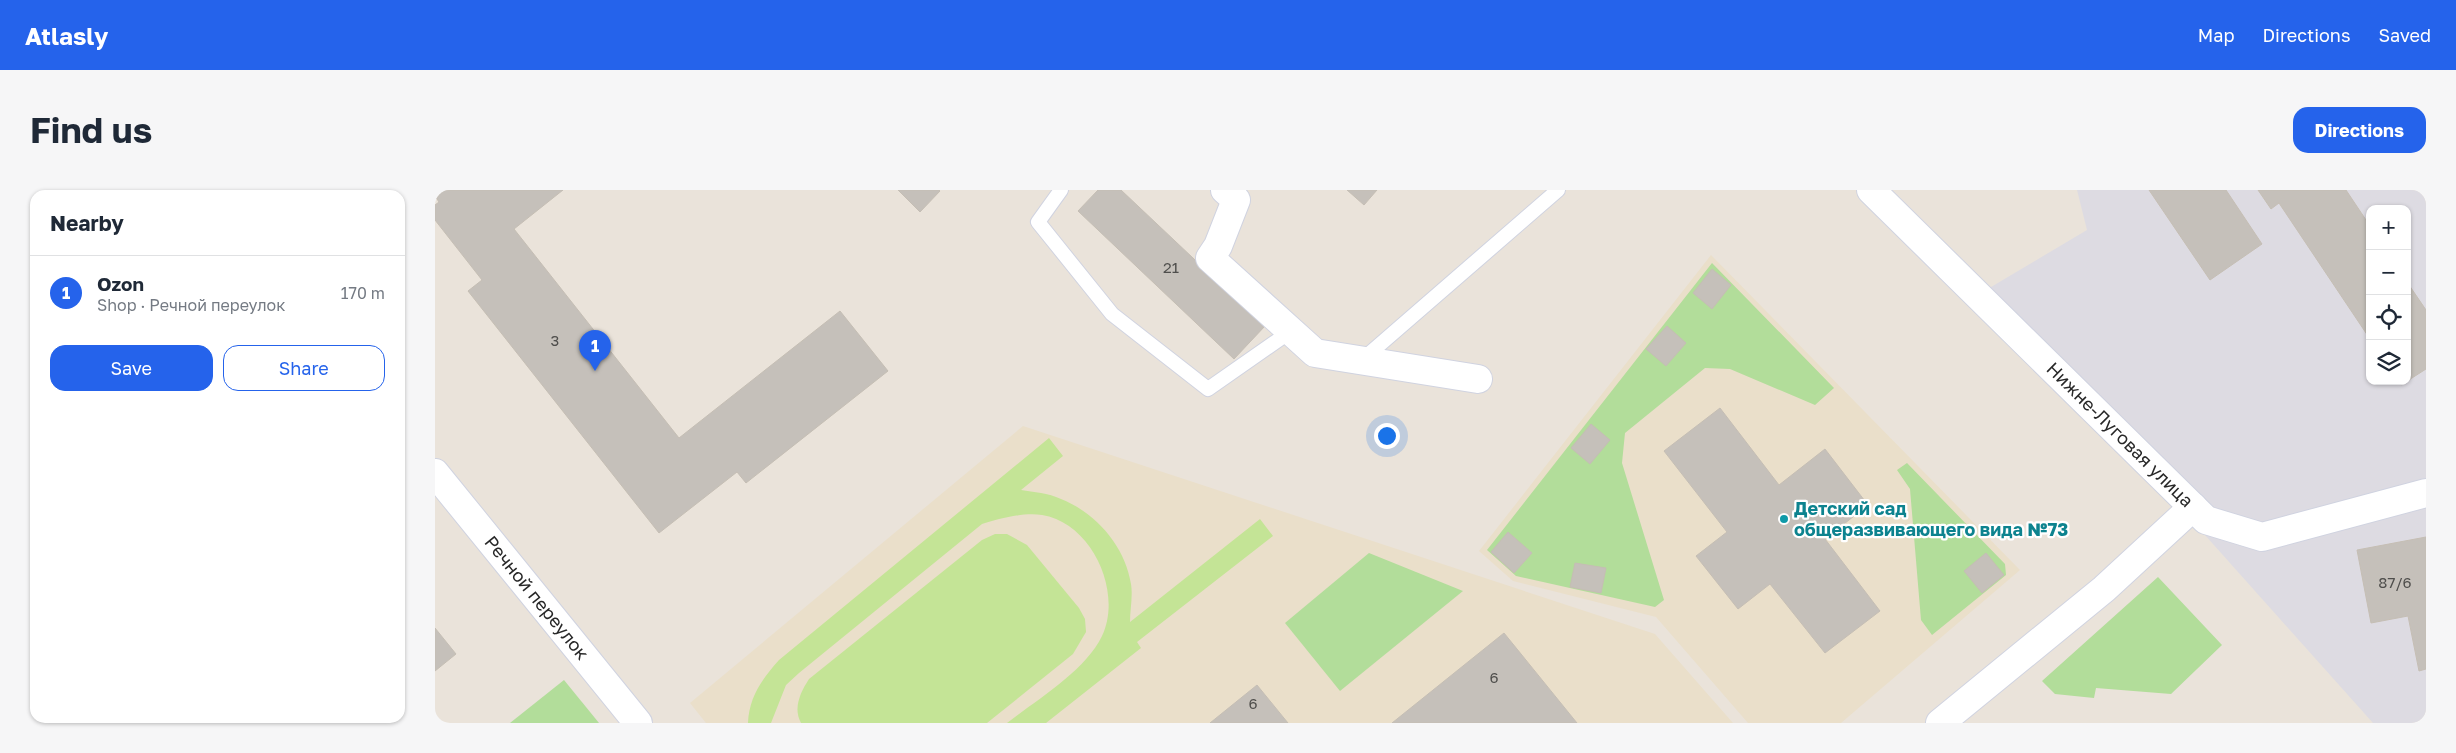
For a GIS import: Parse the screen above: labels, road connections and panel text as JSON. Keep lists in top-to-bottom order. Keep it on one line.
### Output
{"streets":{"street":["Нижне-Луговая улица","Речной переулок"]},"places":["Детский сад общеразвивающего вида №73"],"house_numbers":["21","3","87/6","6","6"],"page":{"header":"Atlasly","nav":["Map","Directions","Saved"],"buttons":["Directions",["Save","Share"]],"title":"Find us","heading":"Nearby","map_buttons":["+","−"],"list":[{"mark":"1","name":"Ozon","note":"Shop · Речной переулок","value":"170 m"}],"pins":"1"}}
